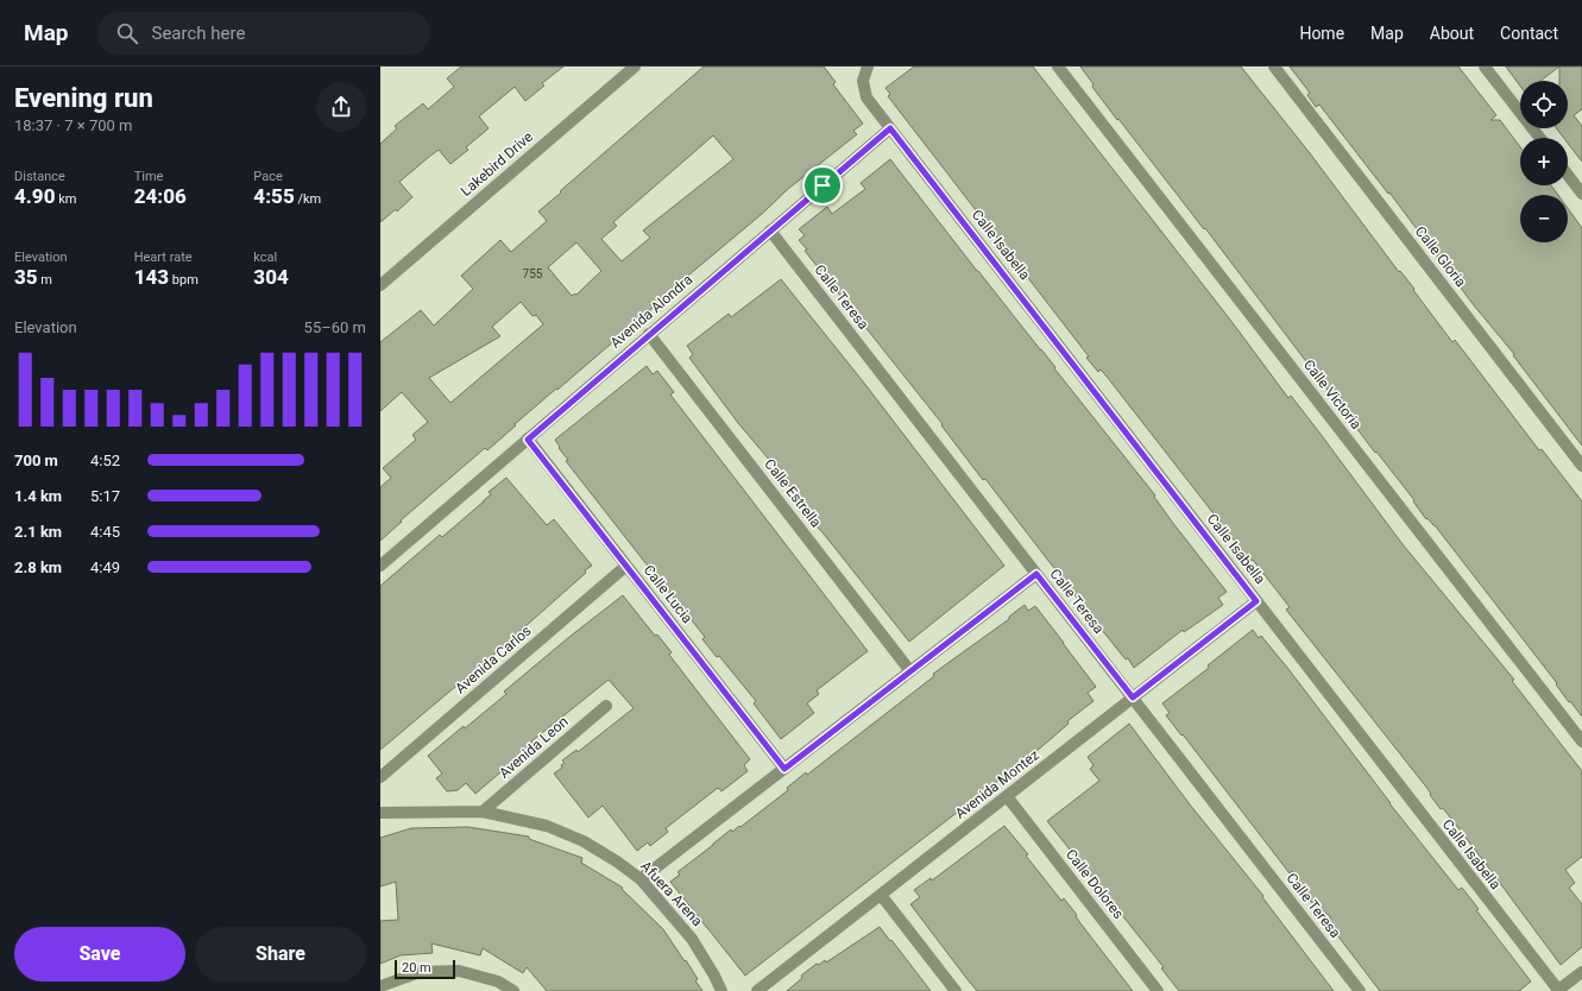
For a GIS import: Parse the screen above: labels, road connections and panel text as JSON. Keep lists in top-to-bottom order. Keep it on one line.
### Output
{"streets":{"street":["Lakebird Drive","Calle Isabella","Calle Gloria","Calle Teresa","Avenida Alondra","Calle Victoria","Calle Estrella","Calle Lucia","Avenida Carlos","Avenida Leon","Avenida Montez","Calle Dolores","Afuera Arena"]},"crossings":[["Calle Isabella","Avenida Alondra"],["Calle Isabella","Avenida Montez"],["Calle Teresa","Avenida Alondra"],["Calle Teresa","Avenida Montez"],["Avenida Alondra","Calle Estrella"],["Avenida Alondra","Calle Lucia"],["Calle Lucia","Avenida Carlos"],["Avenida Leon","Afuera Arena"],["Avenida Montez","Calle Dolores"]],"house_numbers":["755"],"scale_bar":"20 m","page":{"header":"Map","search":"Search here","nav":["Home","Map","About","Contact"],"heading":["Evening run","18:37 · 7 × 700 m"],"map_buttons":["+","−"],"stats":[["Distance","4.90 km"],["Time","24:06"],["Pace","4:55 /km"],["Elevation","35 m"],["Heart rate","143 bpm"],["kcal","304"]],"chart":["Elevation","55–60 m"],"list":[{"name":"700 m","note":"4:52"},{"name":"1.4 km","note":"5:17"},{"name":"2.1 km","note":"4:45"},{"name":"2.8 km","note":"4:49"}],"buttons":["Save","Share"],"scale":"20 m"}}
